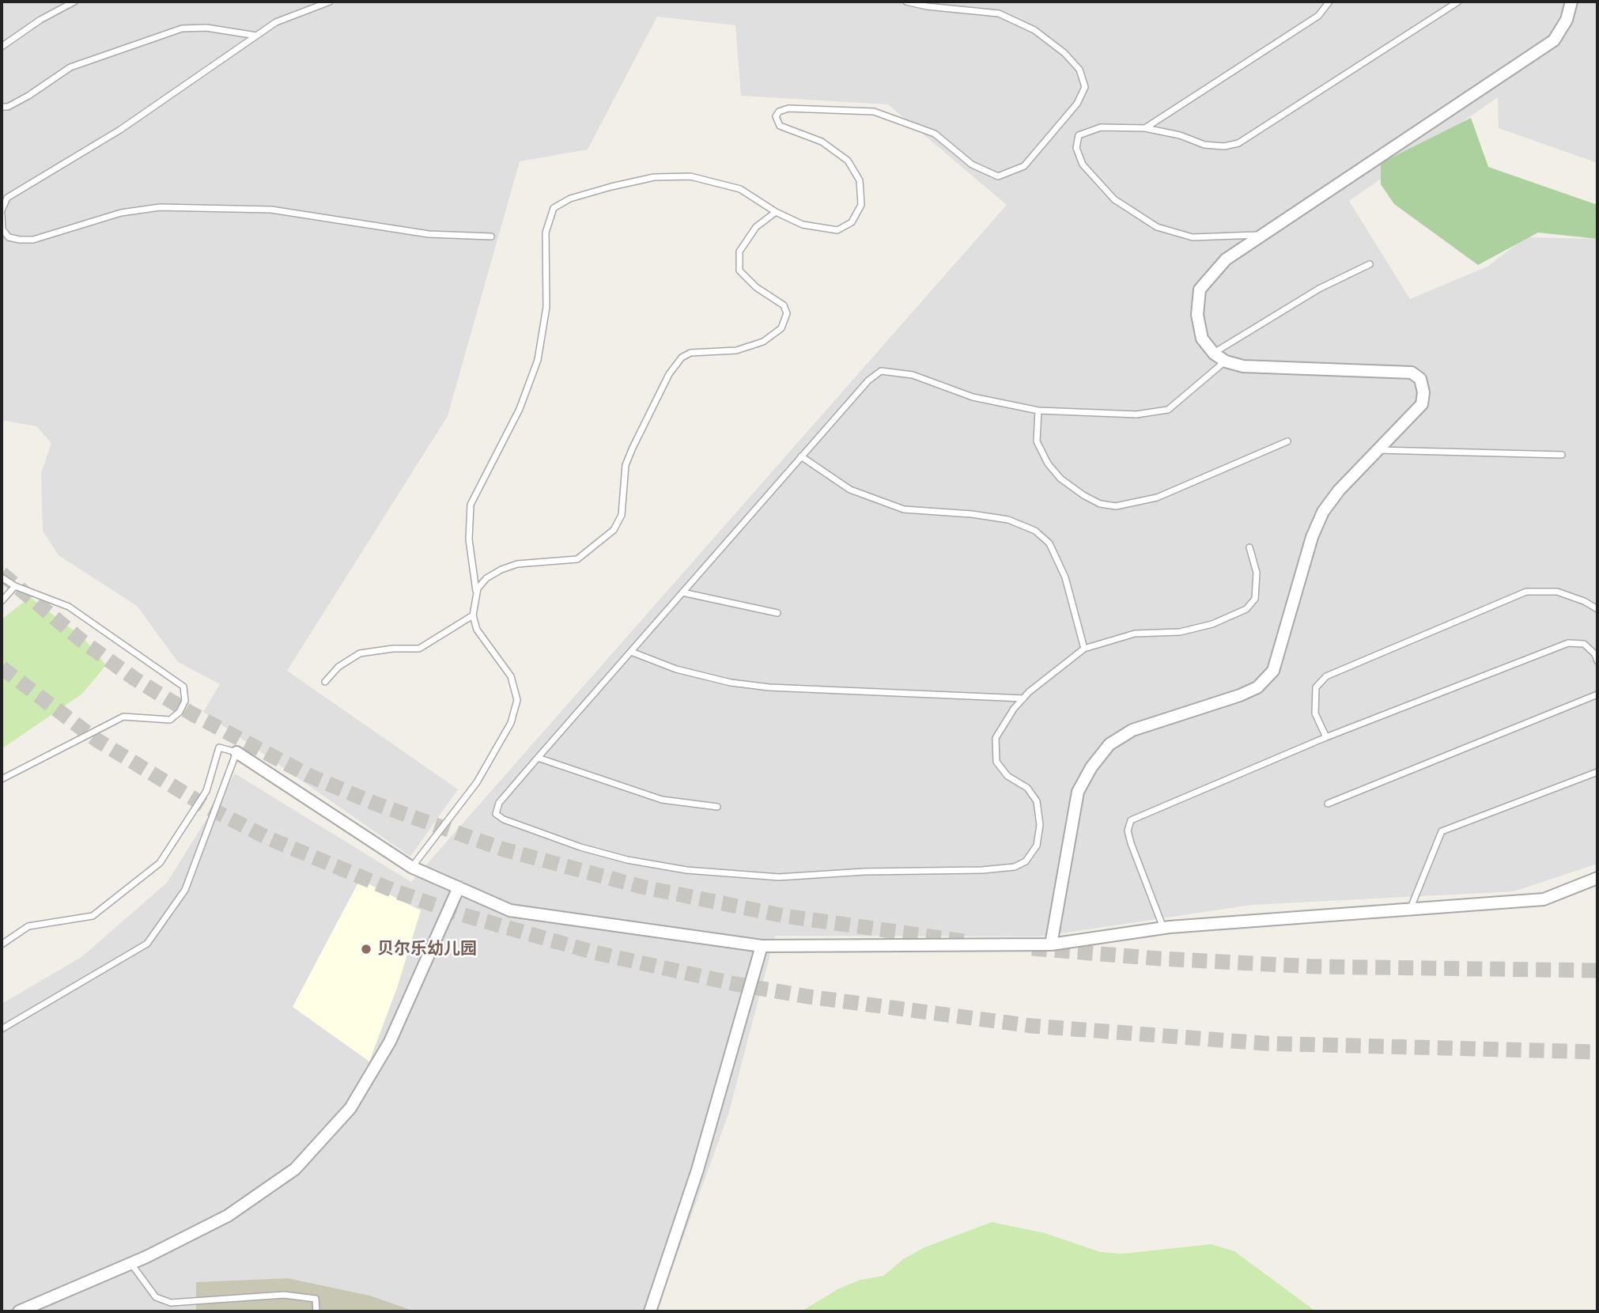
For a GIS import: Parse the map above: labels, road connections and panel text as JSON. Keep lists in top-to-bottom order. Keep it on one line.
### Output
{"places":["贝尔乐幼儿园"]}
